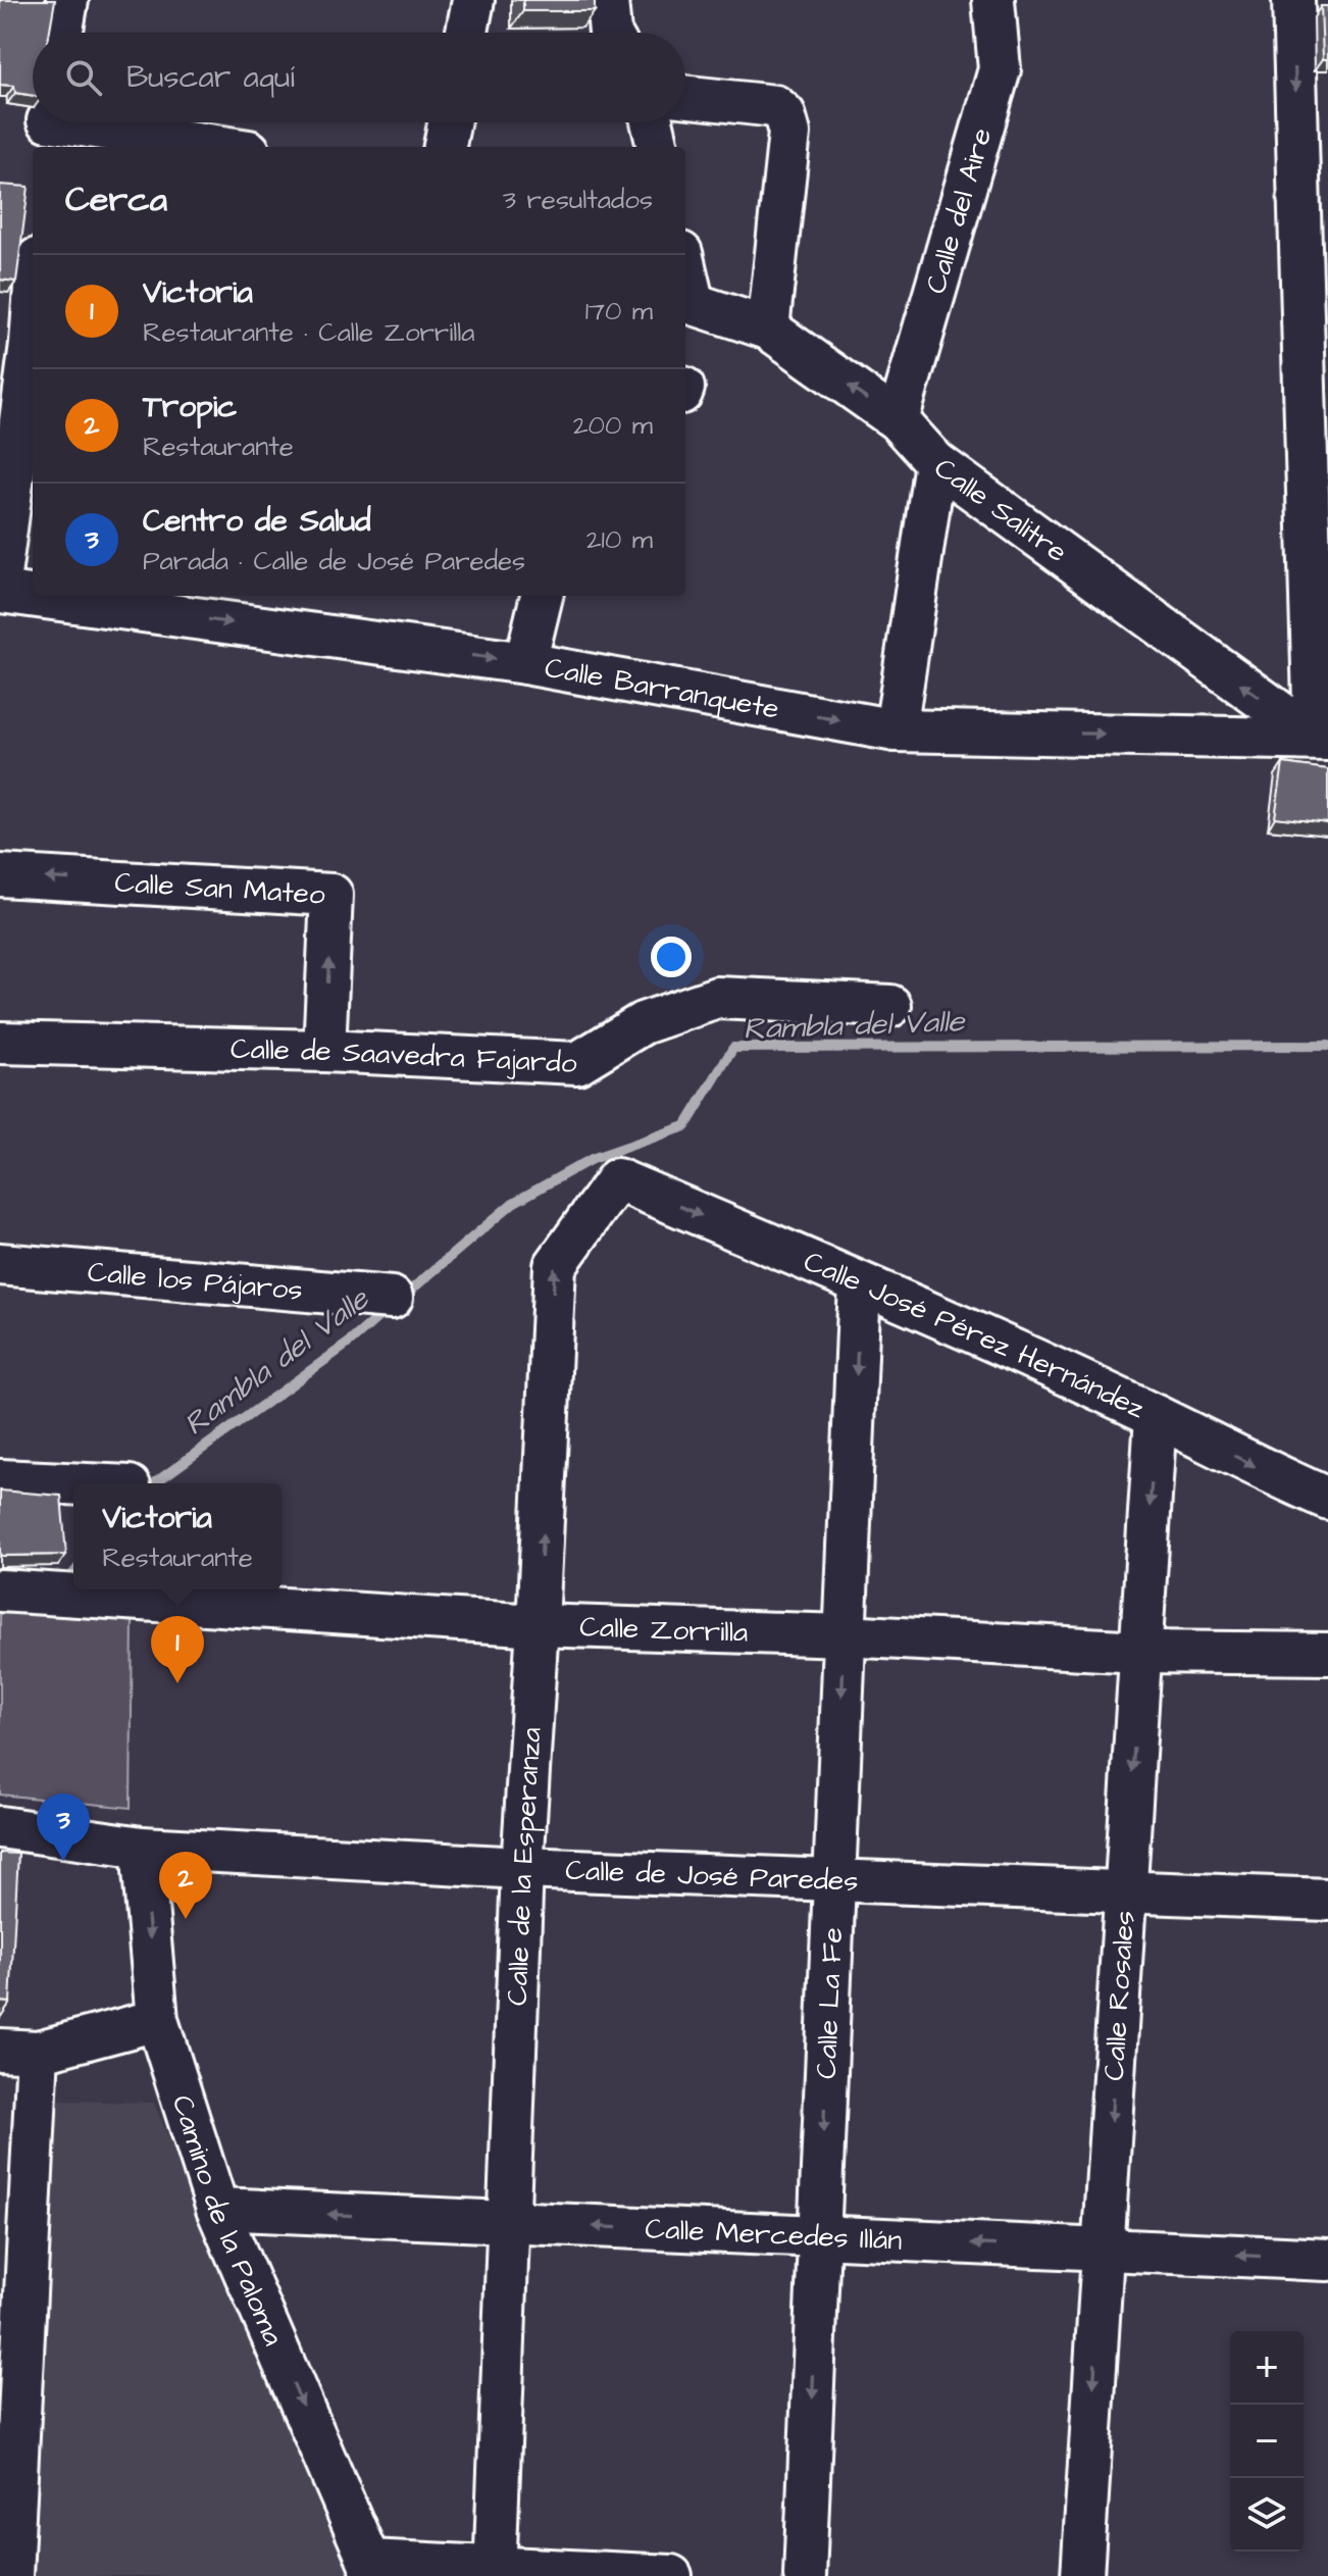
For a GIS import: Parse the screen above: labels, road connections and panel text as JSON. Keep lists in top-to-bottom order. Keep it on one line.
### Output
{"streets":{"street":["Calle del Aire","Calle Salitre","Calle Barranquete","Calle San Mateo","Calle de Saavedra Fajardo","Calle los Pájaros","Calle José Pérez Hernández","Calle Zorrilla","Calle de la Esperanza","Calle de José Paredes","Calle Rosales","Calle La Fe","Camino de la Paloma","Calle Mercedes Illán"]},"crossings":[["Calle del Aire","Calle Salitre"],["Calle Salitre","Calle Barranquete"],["Calle San Mateo","Calle de Saavedra Fajardo"],["Calle José Pérez Hernández","Calle de la Esperanza"],["Calle José Pérez Hernández","Calle Rosales"],["Calle José Pérez Hernández","Calle La Fe"],["Calle Zorrilla","Calle de la Esperanza"],["Calle Zorrilla","Calle Rosales"],["Calle Zorrilla","Calle La Fe"],["Calle de la Esperanza","Calle de José Paredes"],["Calle de la Esperanza","Calle Mercedes Illán"],["Calle de José Paredes","Calle Rosales"],["Calle de José Paredes","Calle La Fe"],["Calle de José Paredes","Camino de la Paloma"],["Calle Rosales","Calle Mercedes Illán"],["Calle La Fe","Calle Mercedes Illán"],["Camino de la Paloma","Calle Mercedes Illán"]],"one_way":["Calle Salitre","Calle Barranquete","Calle José Pérez Hernández","Calle Rosales","Calle La Fe","Calle Mercedes Illán"],"water":["Rambla del Valle"],"page":{"search":"Buscar aquí","heading":["Cerca","3 resultados"],"list":[{"mark":"1","name":"Victoria","note":"Restaurante · Calle Zorrilla","value":"170 m"},{"mark":"2","name":"Tropic","note":"Restaurante","value":"200 m"},{"mark":"3","name":"Centro de Salud","note":"Parada · Calle de José Paredes","value":"210 m"}],"popup":["Victoria","Restaurante"],"pins":["1","3","2"],"map_buttons":["+","−"]}}
